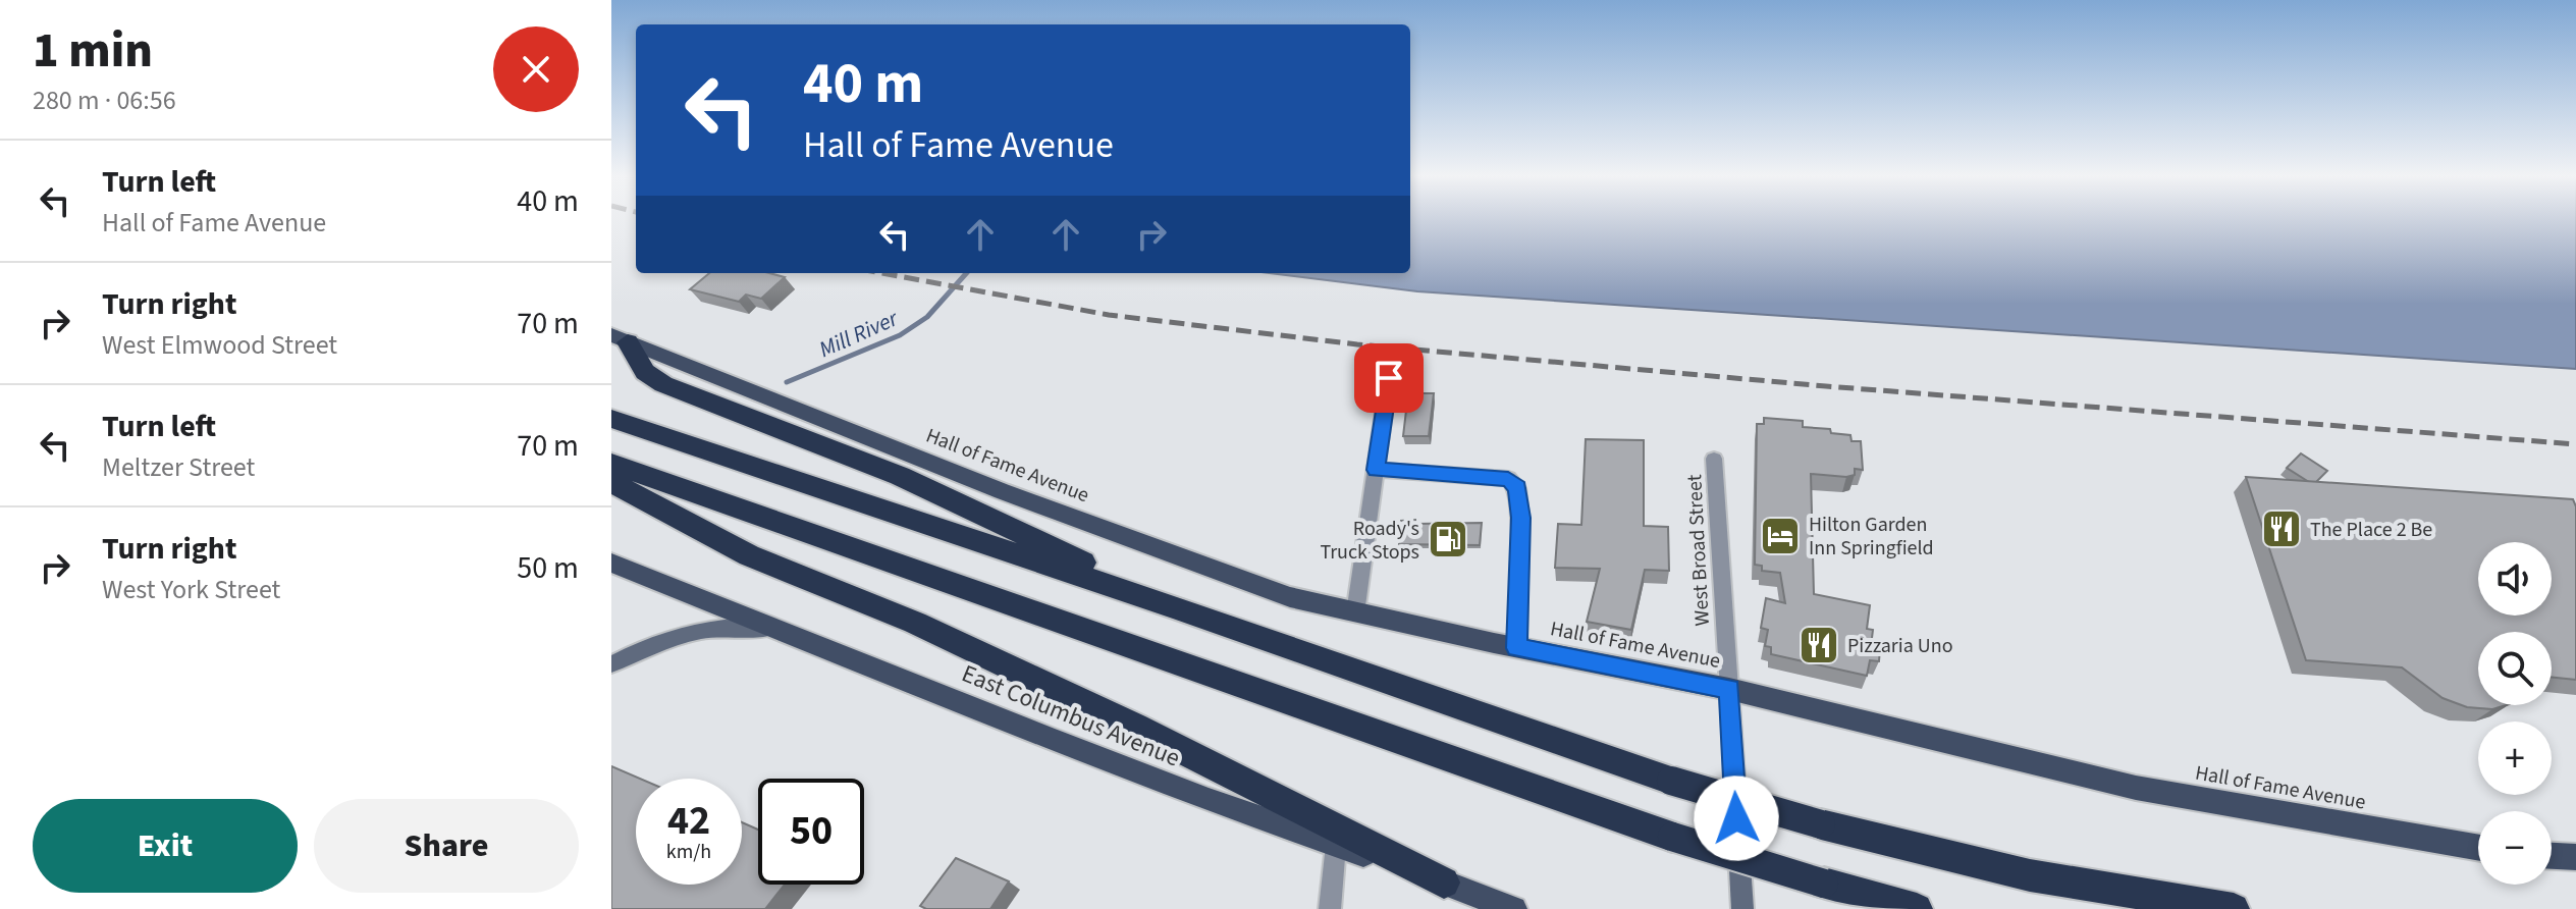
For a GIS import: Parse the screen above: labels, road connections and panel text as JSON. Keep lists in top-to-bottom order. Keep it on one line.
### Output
{"streets":{"main road":["Hall of Fame Avenue","East Columbus Avenue"],"street":["West Broad Street"]},"crossings":[["Hall of Fame Avenue","West Broad Street"]],"water":["Mill River"],"places":{"restaurant":["The Place 2 Be","Pizzaria Uno"],"hotel":["Hilton Garden Inn Springfield"],"fuel station":["Roady's Truck Stops"]},"page":{"heading":["1 min","280 m · 06:56"],"turn":["40 m","Hall of Fame Avenue"],"list":[{"name":"Turn left","note":"Hall of Fame Avenue","value":"40 m"},{"name":"Turn right","note":"West Elmwood Street","value":"70 m"},{"name":"Turn left","note":"Meltzer Street","value":"70 m"},{"name":"Turn right","note":"West York Street","value":"50 m"}],"map_buttons":["+","−"],"speed":"42 km/h","limit":"50","buttons":["Exit","Share"]}}
